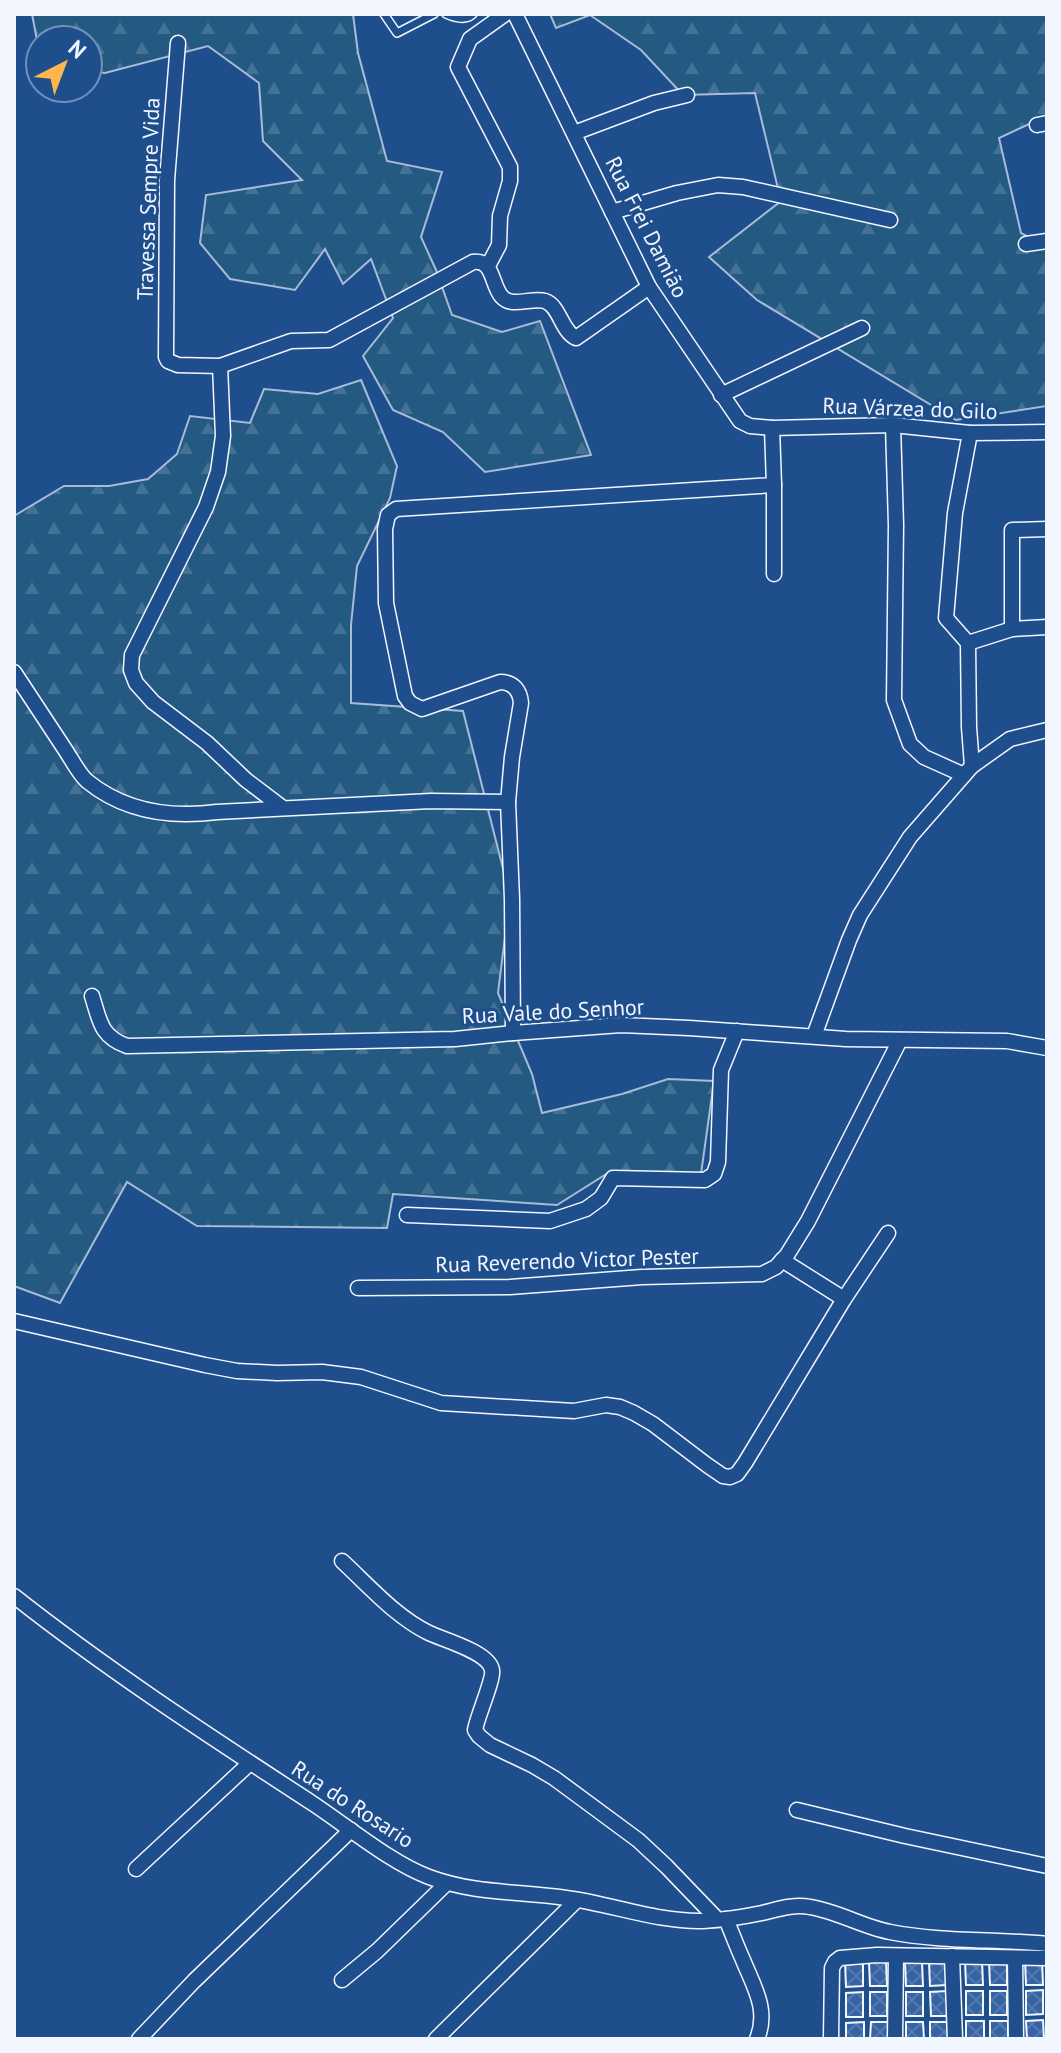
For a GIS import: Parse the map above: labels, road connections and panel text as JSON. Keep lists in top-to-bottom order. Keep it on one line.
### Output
{"streets":{"street":["Travessa Sempre Vida","Rua Frei Damião","Rua Várzea do Gilo","Rua Vale do Senhor","Rua Reverendo Victor Pester","Rua do Rosario"]},"crossings":[["Rua Frei Damião","Rua Várzea do Gilo"]],"north":"top right"}
